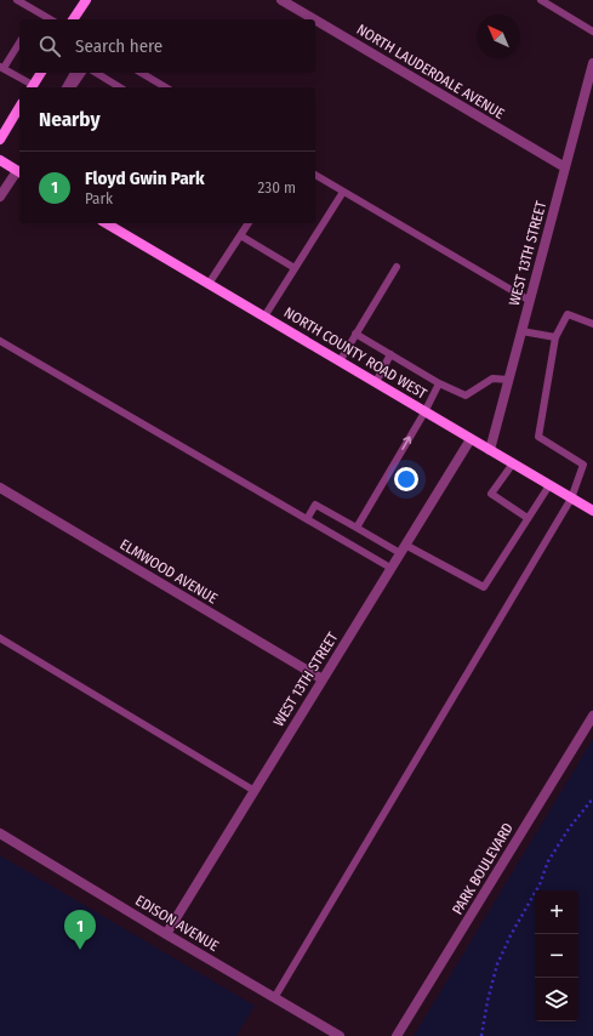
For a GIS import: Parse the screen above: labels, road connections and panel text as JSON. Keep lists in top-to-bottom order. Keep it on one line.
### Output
{"streets":{"main road":["NORTH COUNTY ROAD WEST"],"street":["NORTH LAUDERDALE AVENUE","WEST 13TH STREET","ELMWOOD AVENUE","PARK BOULEVARD","EDISON AVENUE"]},"crossings":[["NORTH LAUDERDALE AVENUE","WEST 13TH STREET"],["WEST 13TH STREET","NORTH COUNTY ROAD WEST"],["WEST 13TH STREET","ELMWOOD AVENUE"],["WEST 13TH STREET","EDISON AVENUE"]],"north":"top left","page":{"search":"Search here","heading":"Nearby","list":[{"mark":"1","name":"Floyd Gwin Park","note":"Park","value":"230 m"}],"map_buttons":["+","−"],"pins":"1"}}
